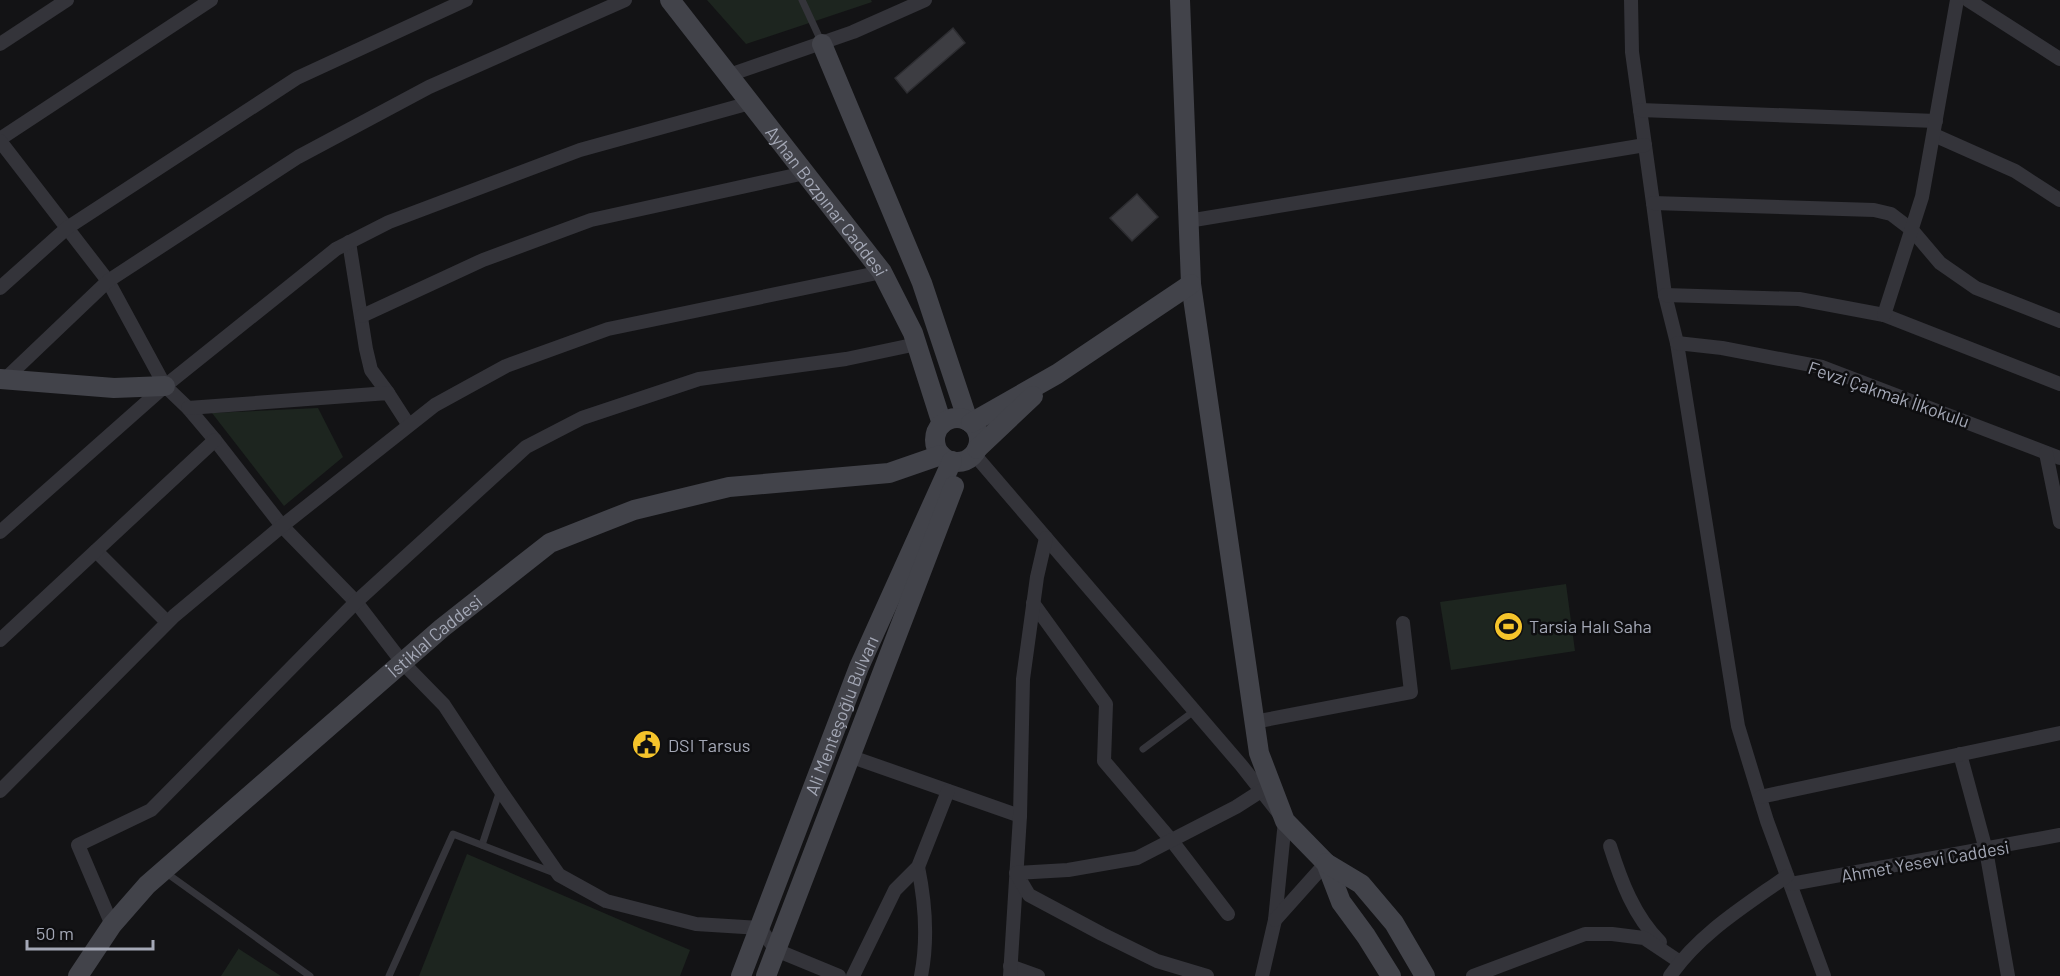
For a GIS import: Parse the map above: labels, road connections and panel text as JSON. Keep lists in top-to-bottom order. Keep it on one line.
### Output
{"streets":{"street":["Ayhan Bozpınar Caddesi","Fevzi Çakmak İlkokulu","İstiklal Caddesi","Ali Menteşoğlu Bulvarı","Ahmet Yesevi Caddesi"]},"crossings":[["İstiklal Caddesi","Ali Menteşoğlu Bulvarı"]],"places":{"sports":["Tarsia Halı Saha"],"public building":["DSI Tarsus"]},"scale_bar":"50 m"}
